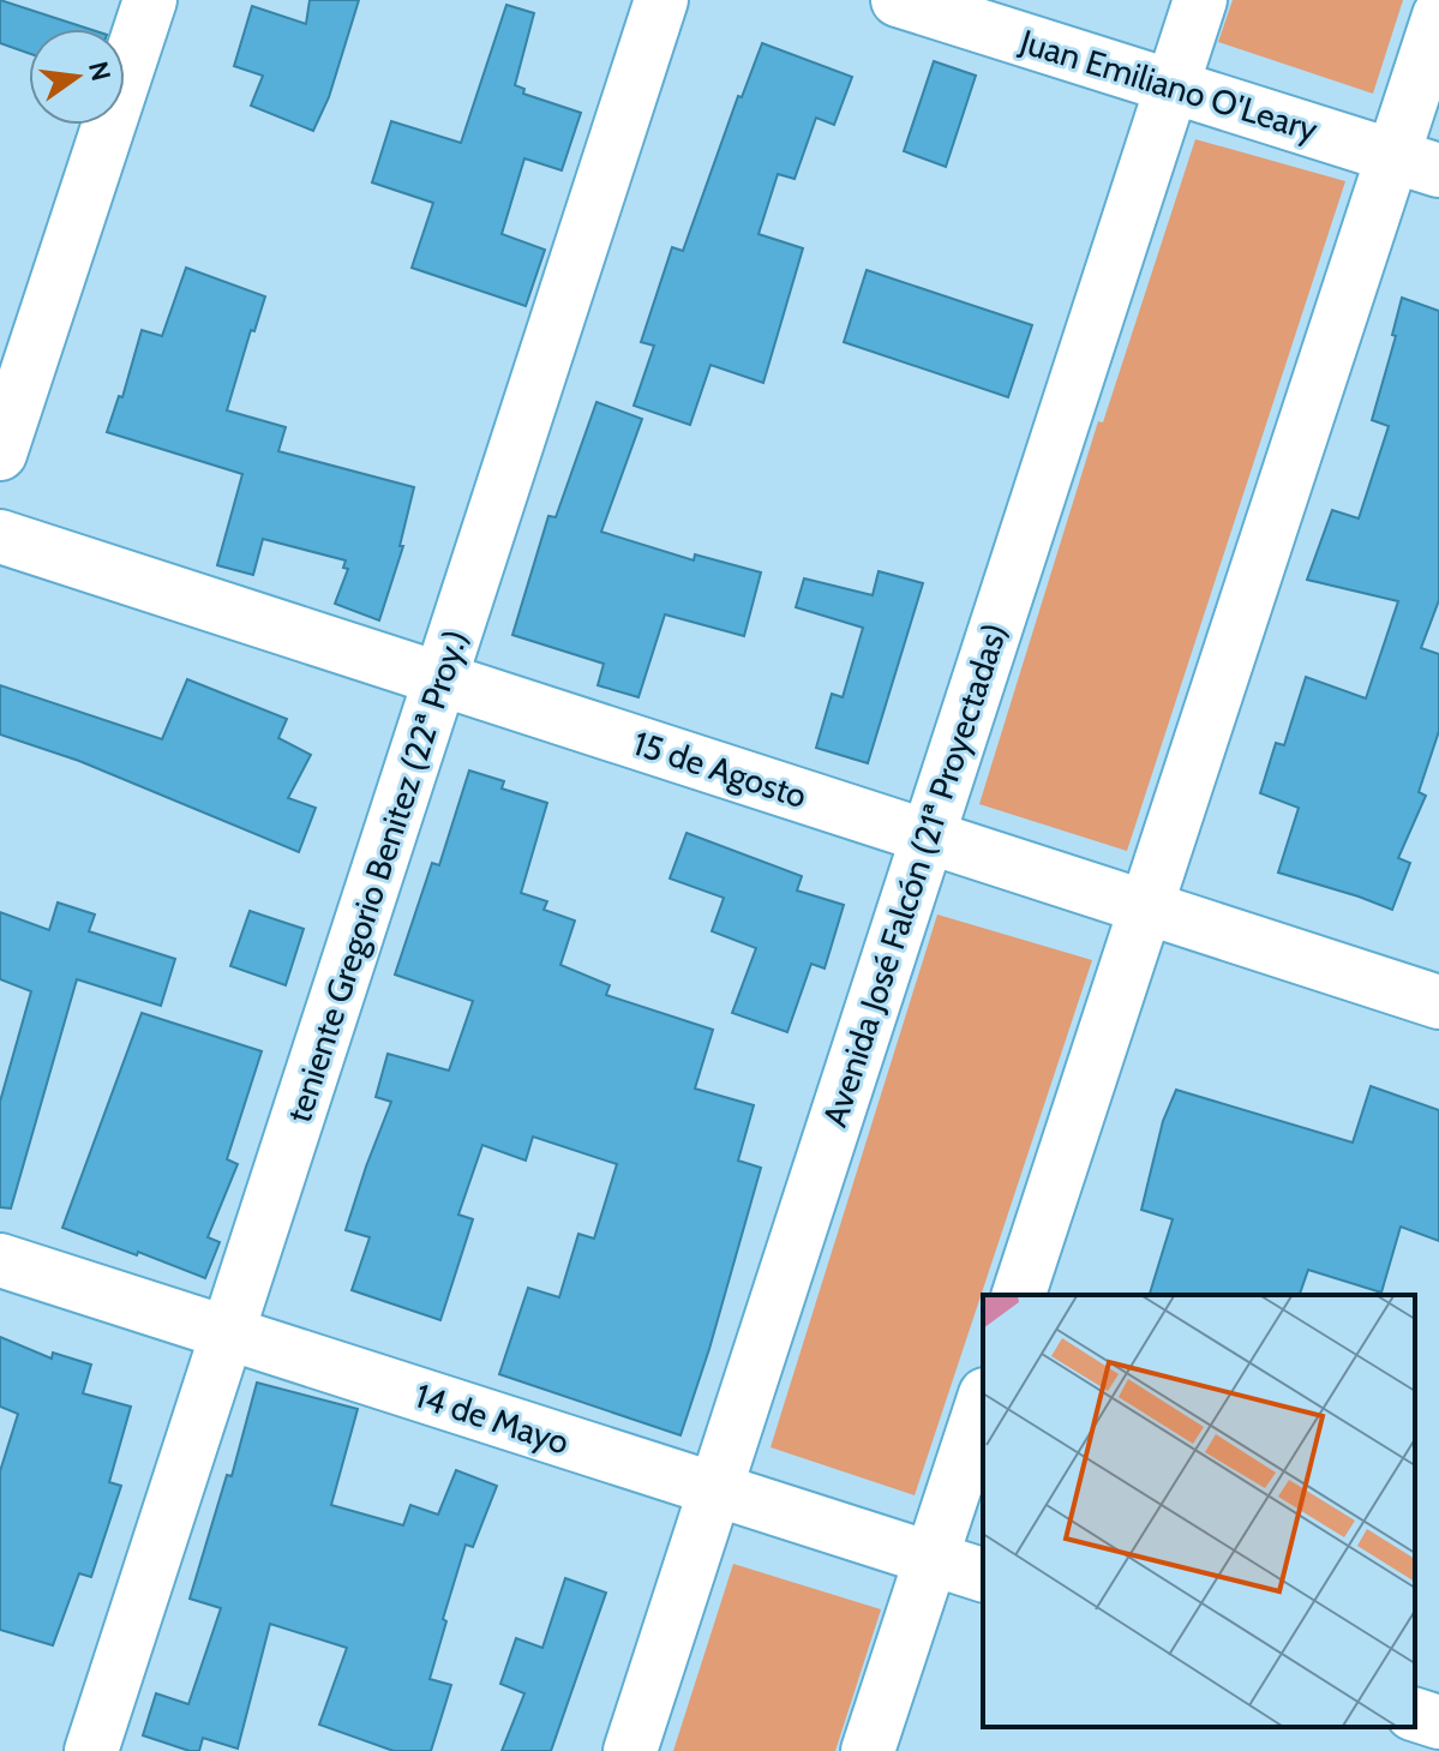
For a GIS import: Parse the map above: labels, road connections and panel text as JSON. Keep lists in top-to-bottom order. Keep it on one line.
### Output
{"streets":{"street":["Juan Emiliano O'Leary","15 de Agosto","Avenida José Falcón (21ª Proyectadas)","teniente Gregorio Benitez (22ª Proy.)","14 de Mayo"]},"crossings":[["Juan Emiliano O'Leary","Avenida José Falcón (21ª Proyectadas)"],["15 de Agosto","Avenida José Falcón (21ª Proyectadas)"],["15 de Agosto","teniente Gregorio Benitez (22ª Proy.)"],["Avenida José Falcón (21ª Proyectadas)","14 de Mayo"],["teniente Gregorio Benitez (22ª Proy.)","14 de Mayo"]],"north":"right"}
